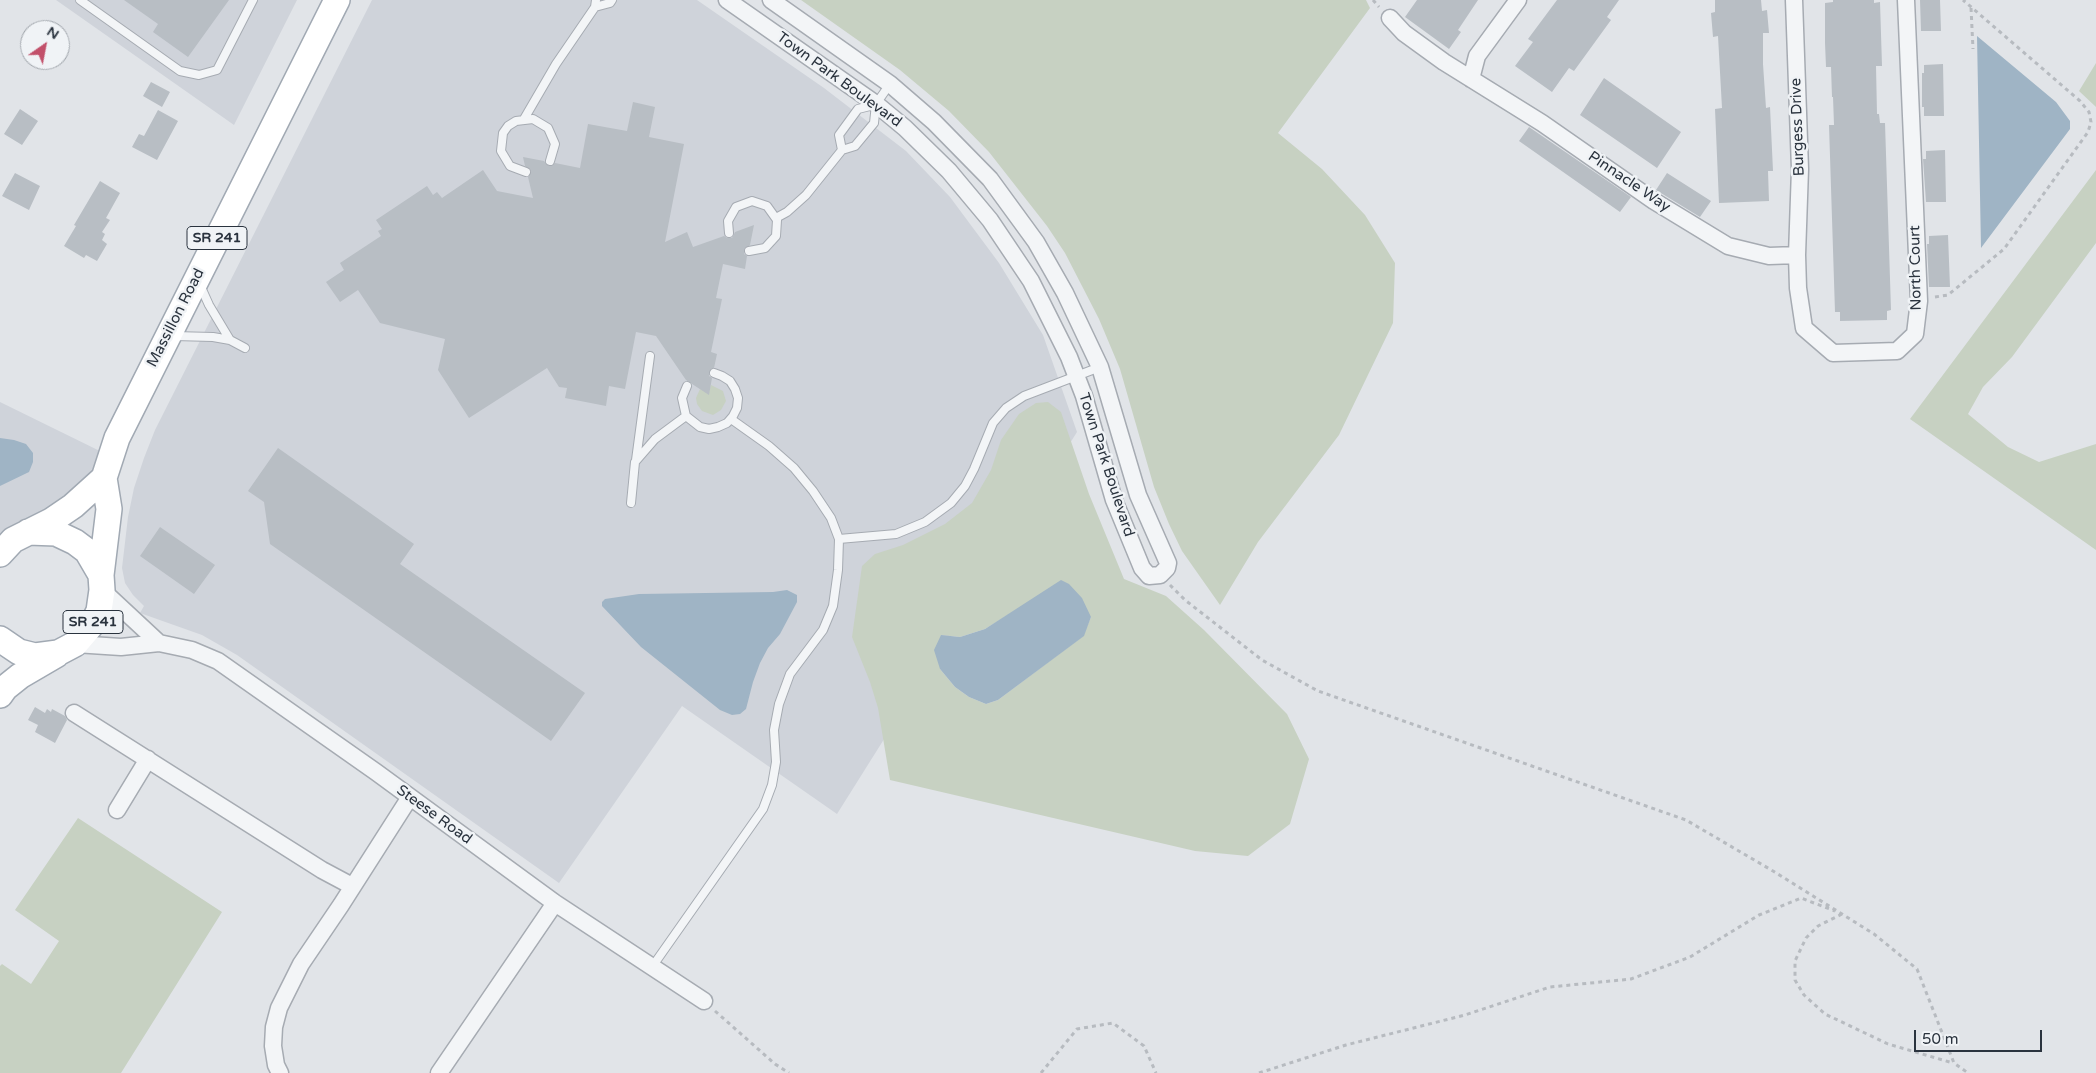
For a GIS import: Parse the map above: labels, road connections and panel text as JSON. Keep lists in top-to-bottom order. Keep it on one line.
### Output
{"streets":{"main road":["SR 241","Massillon Road"],"street":["Town Park Boulevard","Burgess Drive","Pinnacle Way","North Court","Steese Road"]},"crossings":[["Burgess Drive","Pinnacle Way"],["Burgess Drive","North Court"],["Pinnacle Way","North Court"],["SR 241","Massillon Road"],["SR 241","Steese Road"]],"scale_bar":"50 m","north":"top right"}
